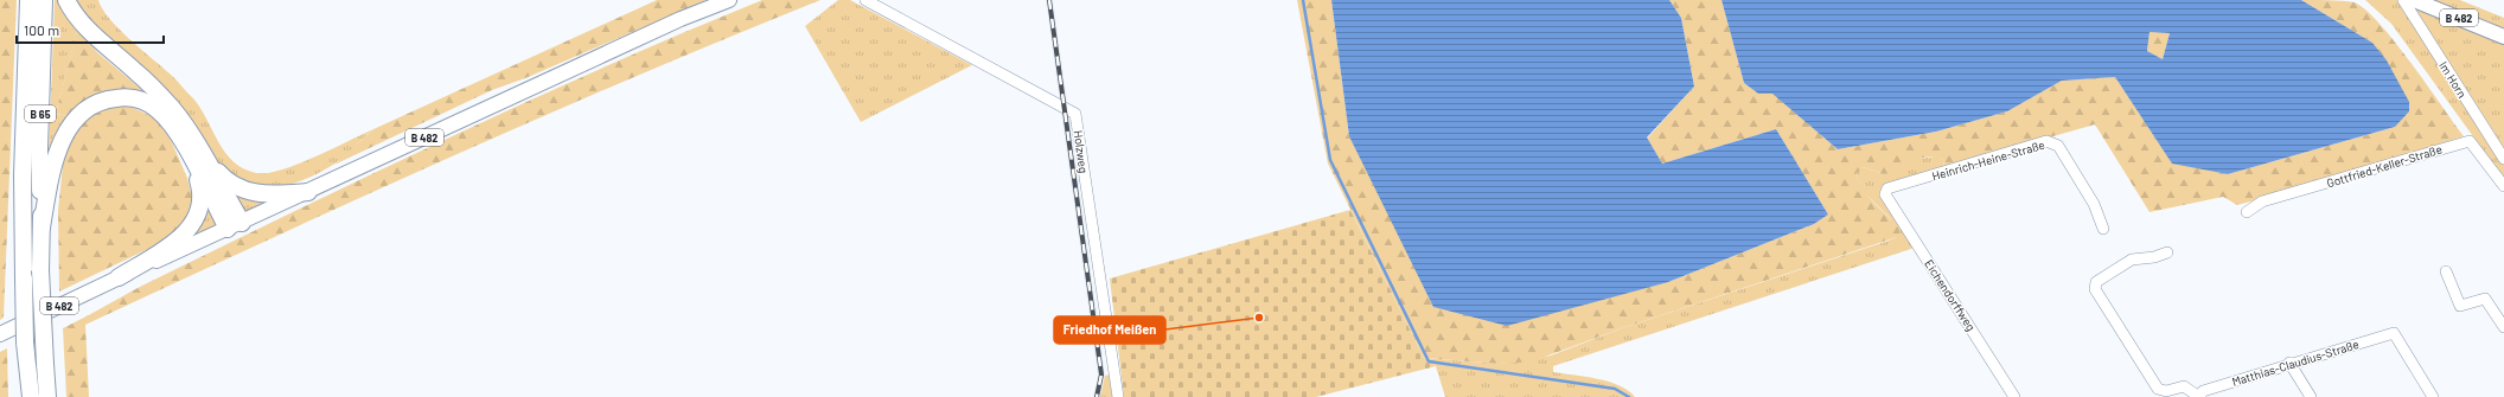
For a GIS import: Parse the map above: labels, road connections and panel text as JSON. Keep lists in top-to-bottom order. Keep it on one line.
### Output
{"streets":{"highway":["B 65"],"main road":["B 482"],"street":["Im Horn","Holzweg","Heinrich-Heine-Straße","Gottfried-Keller-Straße","Eichendorffweg","Matthias-Claudius-Straße"]},"crossings":[["Heinrich-Heine-Straße","Eichendorffweg"]],"places":["Friedhof Meißen"],"scale_bar":"100 m"}
